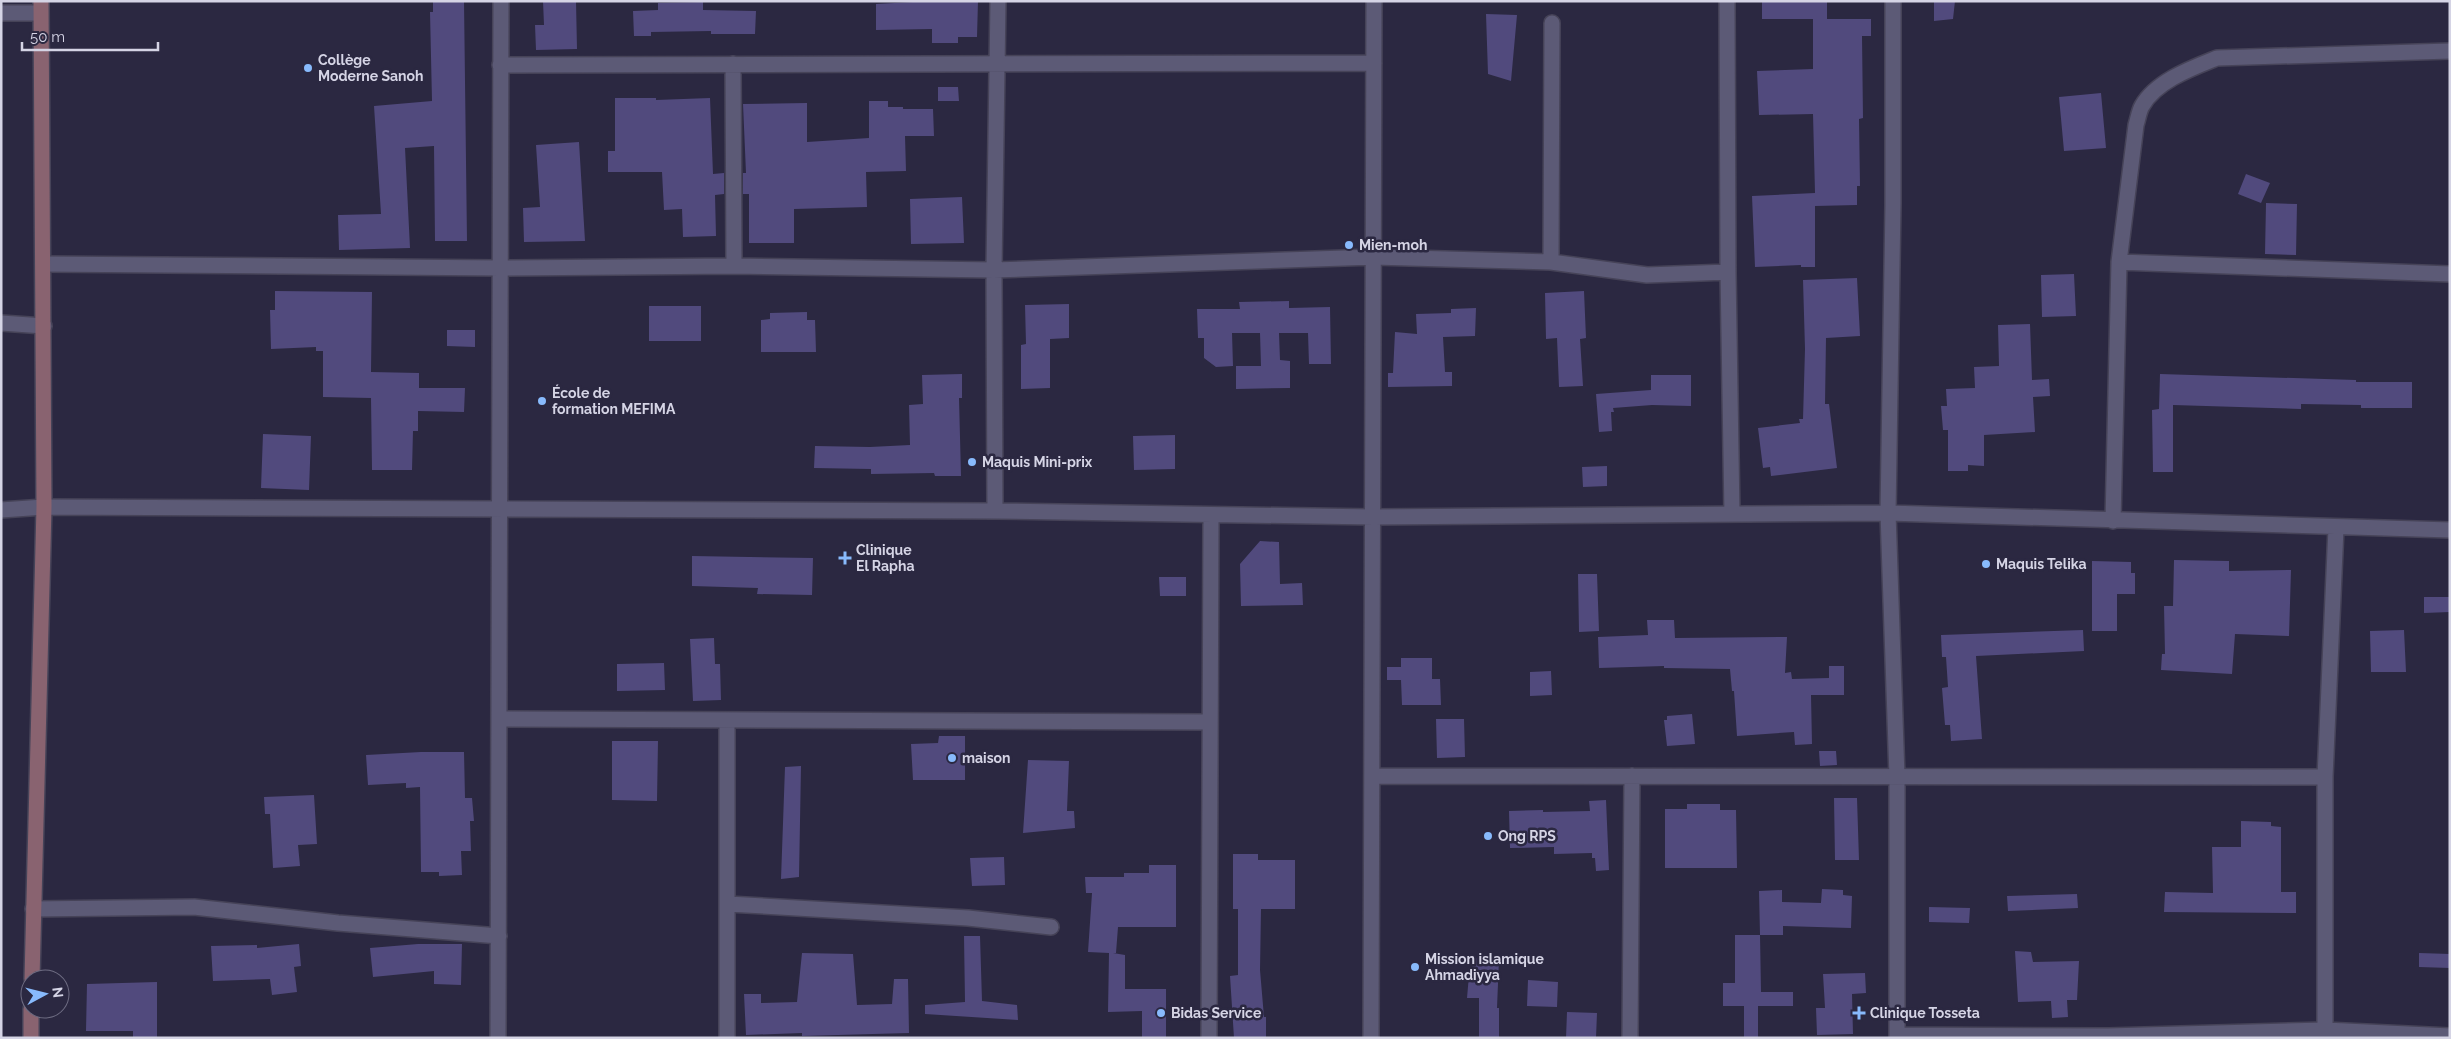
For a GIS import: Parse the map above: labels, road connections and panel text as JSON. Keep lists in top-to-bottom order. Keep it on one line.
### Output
{"places":{"other":["Collège Moderne Sanoh","Mien-moh","École de formation MEFIMA","Maquis Mini-prix","Maquis Telika","maison","Ong RPS","Mission islamique Ahmadiyya","Bidas Service"],"health":["Clinique El Rapha","Clinique Tosseta"]},"scale_bar":"50 m","north":"right"}
